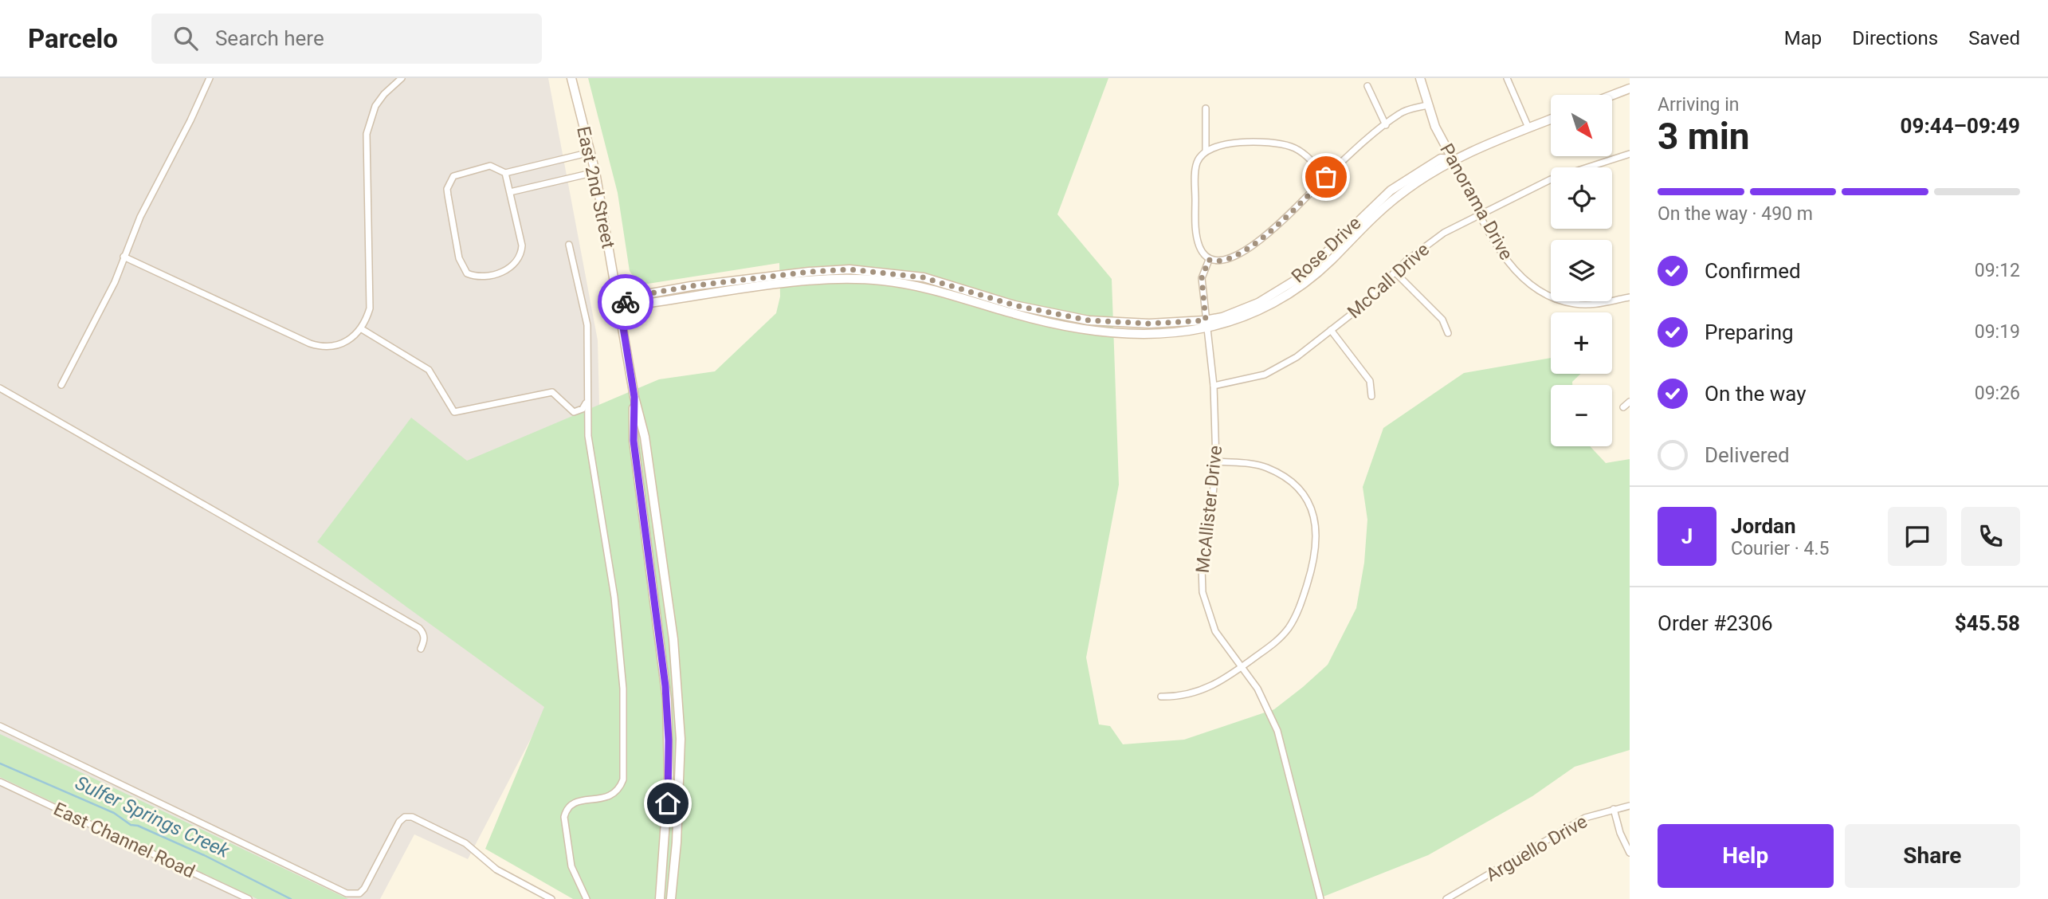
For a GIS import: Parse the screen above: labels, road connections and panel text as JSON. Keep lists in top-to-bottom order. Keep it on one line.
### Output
{"streets":{"main road":["East 2nd Street","Panorama Drive","Rose Drive"],"street":["McCall Drive","McAllister Drive","East Channel Road","Arguello Drive"]},"crossings":[["East 2nd Street","Rose Drive"],["Panorama Drive","Rose Drive"],["Panorama Drive","McCall Drive"],["Rose Drive","McAllister Drive"],["McCall Drive","McAllister Drive"]],"water":["Sulfer Springs Creek"],"north":"bottom right","page":{"header":"Parcelo","search":"Search here","nav":["Map","Directions","Saved"],"heading":["3 min","Arriving in","09:44–09:49"],"panel":["Jordan","Courier · 4.5","Order #2306","$45.58"],"map_buttons":["+","−"],"bar":"On the way · 490 m","list":[["Confirmed","09:12"],["Preparing","09:19"],["On the way","09:26"],"Delivered"],"round":"J","buttons":["Help","Share"]}}
